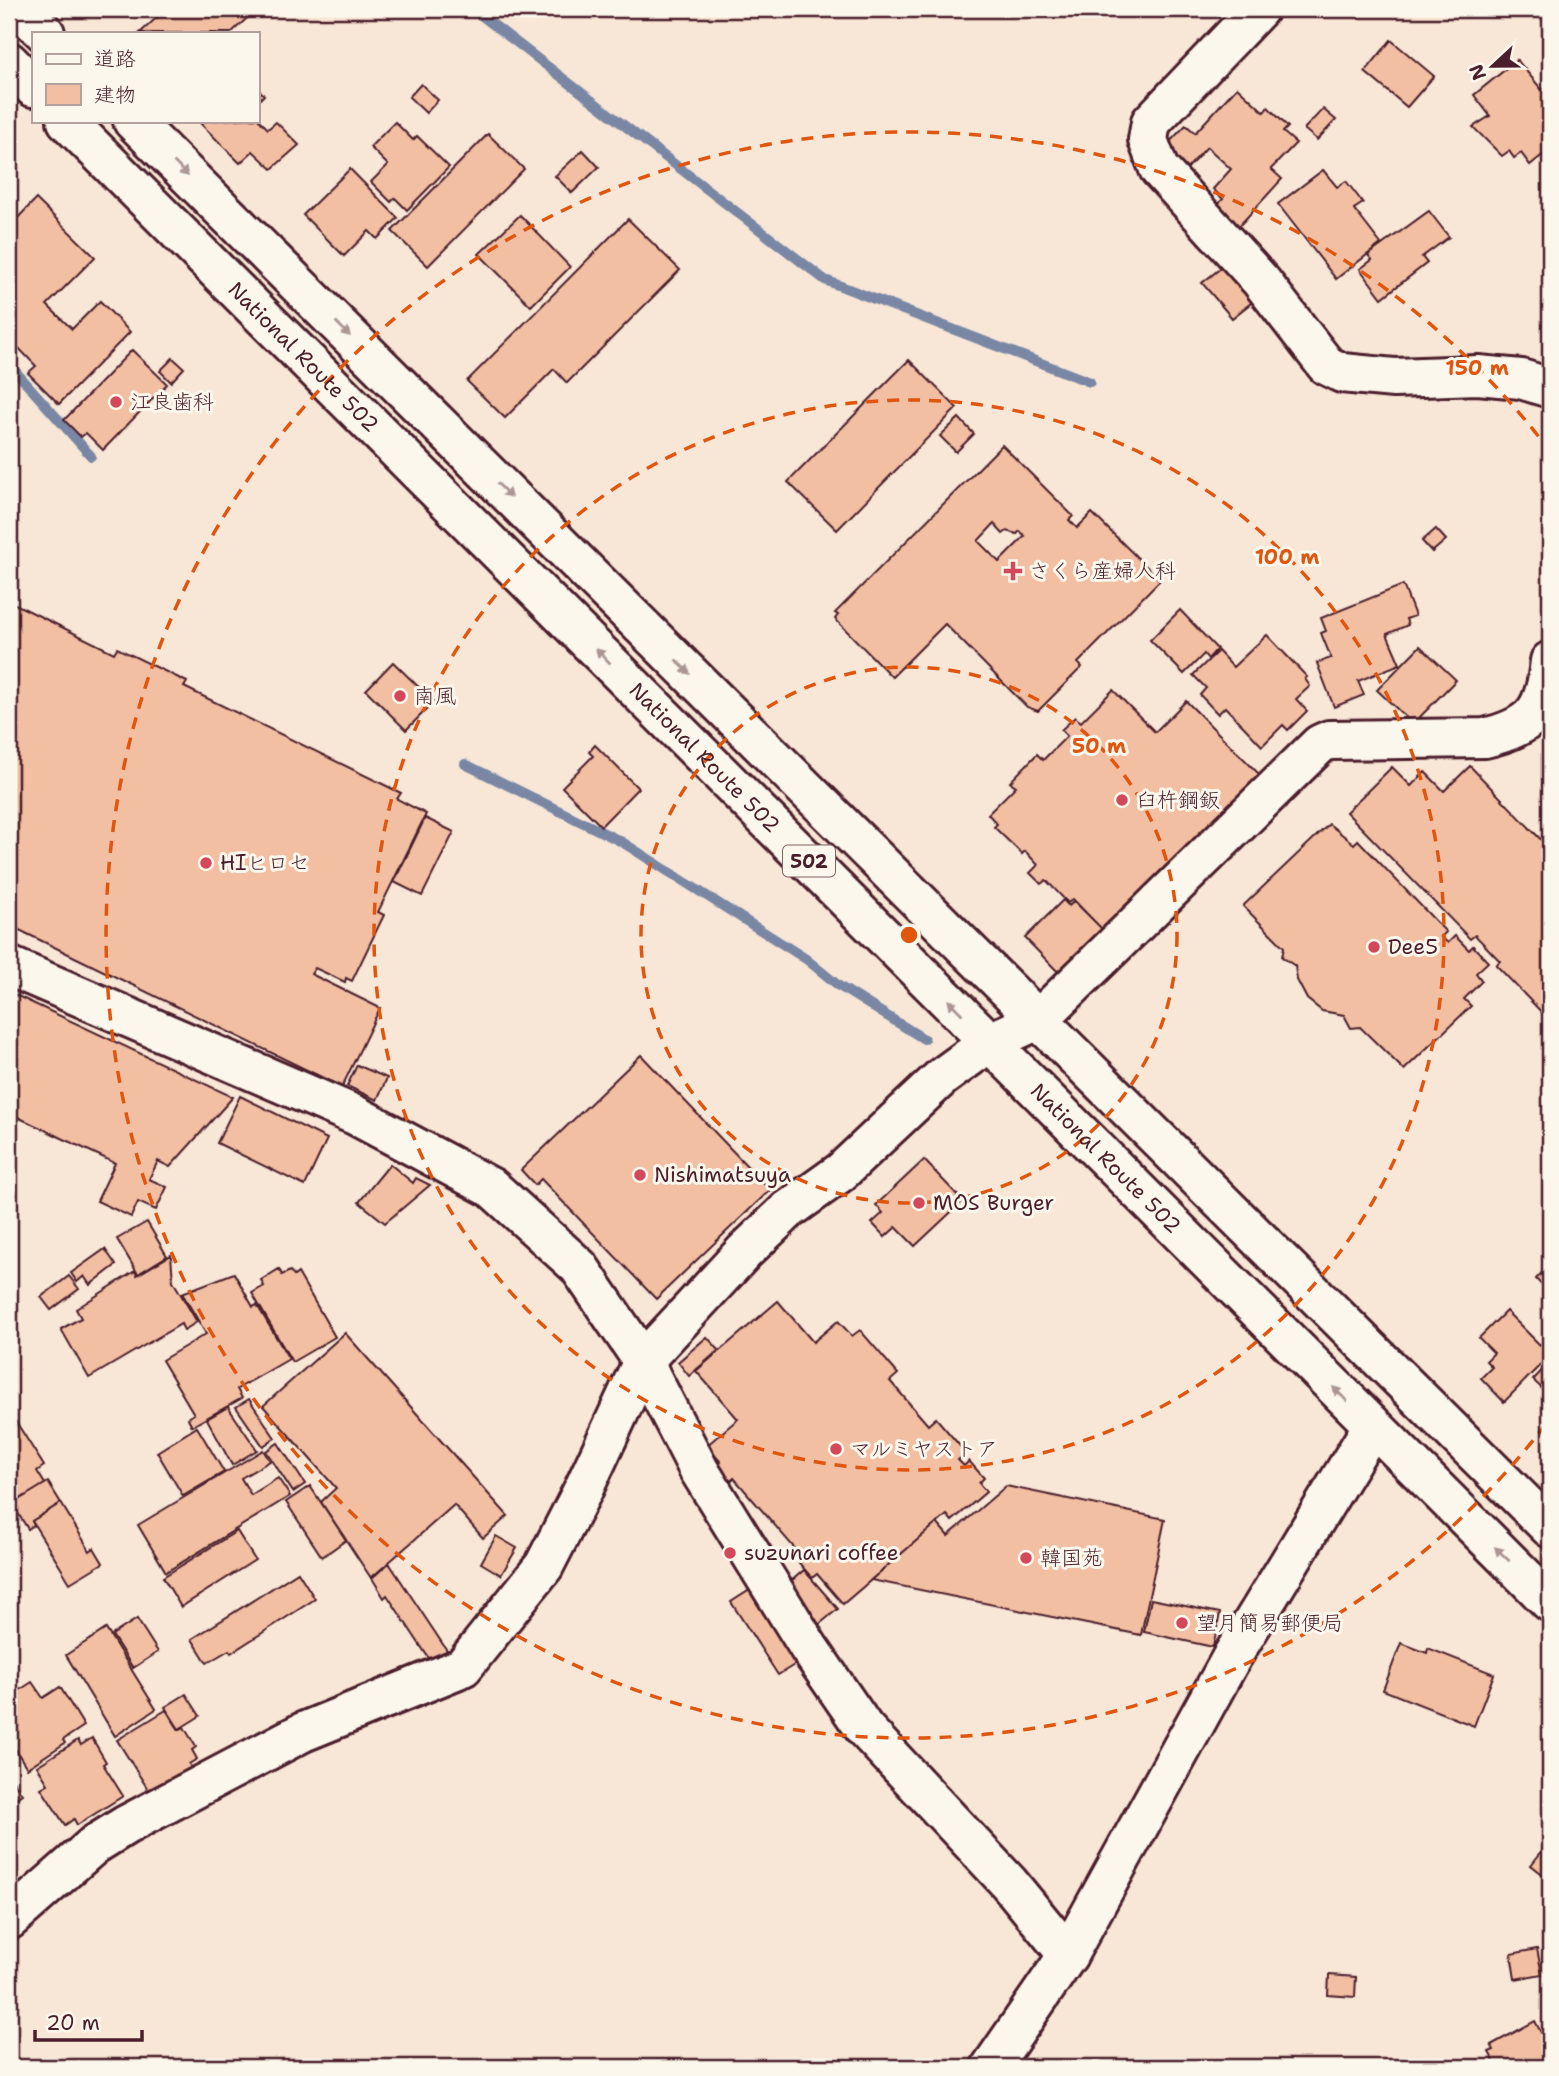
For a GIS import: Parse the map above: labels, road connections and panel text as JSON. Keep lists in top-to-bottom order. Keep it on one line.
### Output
{"streets":{"main road":["National Route 502","502"]},"places":{"other":["江良歯科","南風","臼杵鋼鈑","HIヒロセ","Dee5","Nishimatsuya","MOS Burger","マルミヤストア","suzunari coffee","韓国苑","望月簡易郵便局"],"health":["さくら産婦人科"]},"legend":["道路","建物"],"scale_bar":"20 m","north":"left","rings":["150 m","100 m","50 m"]}
